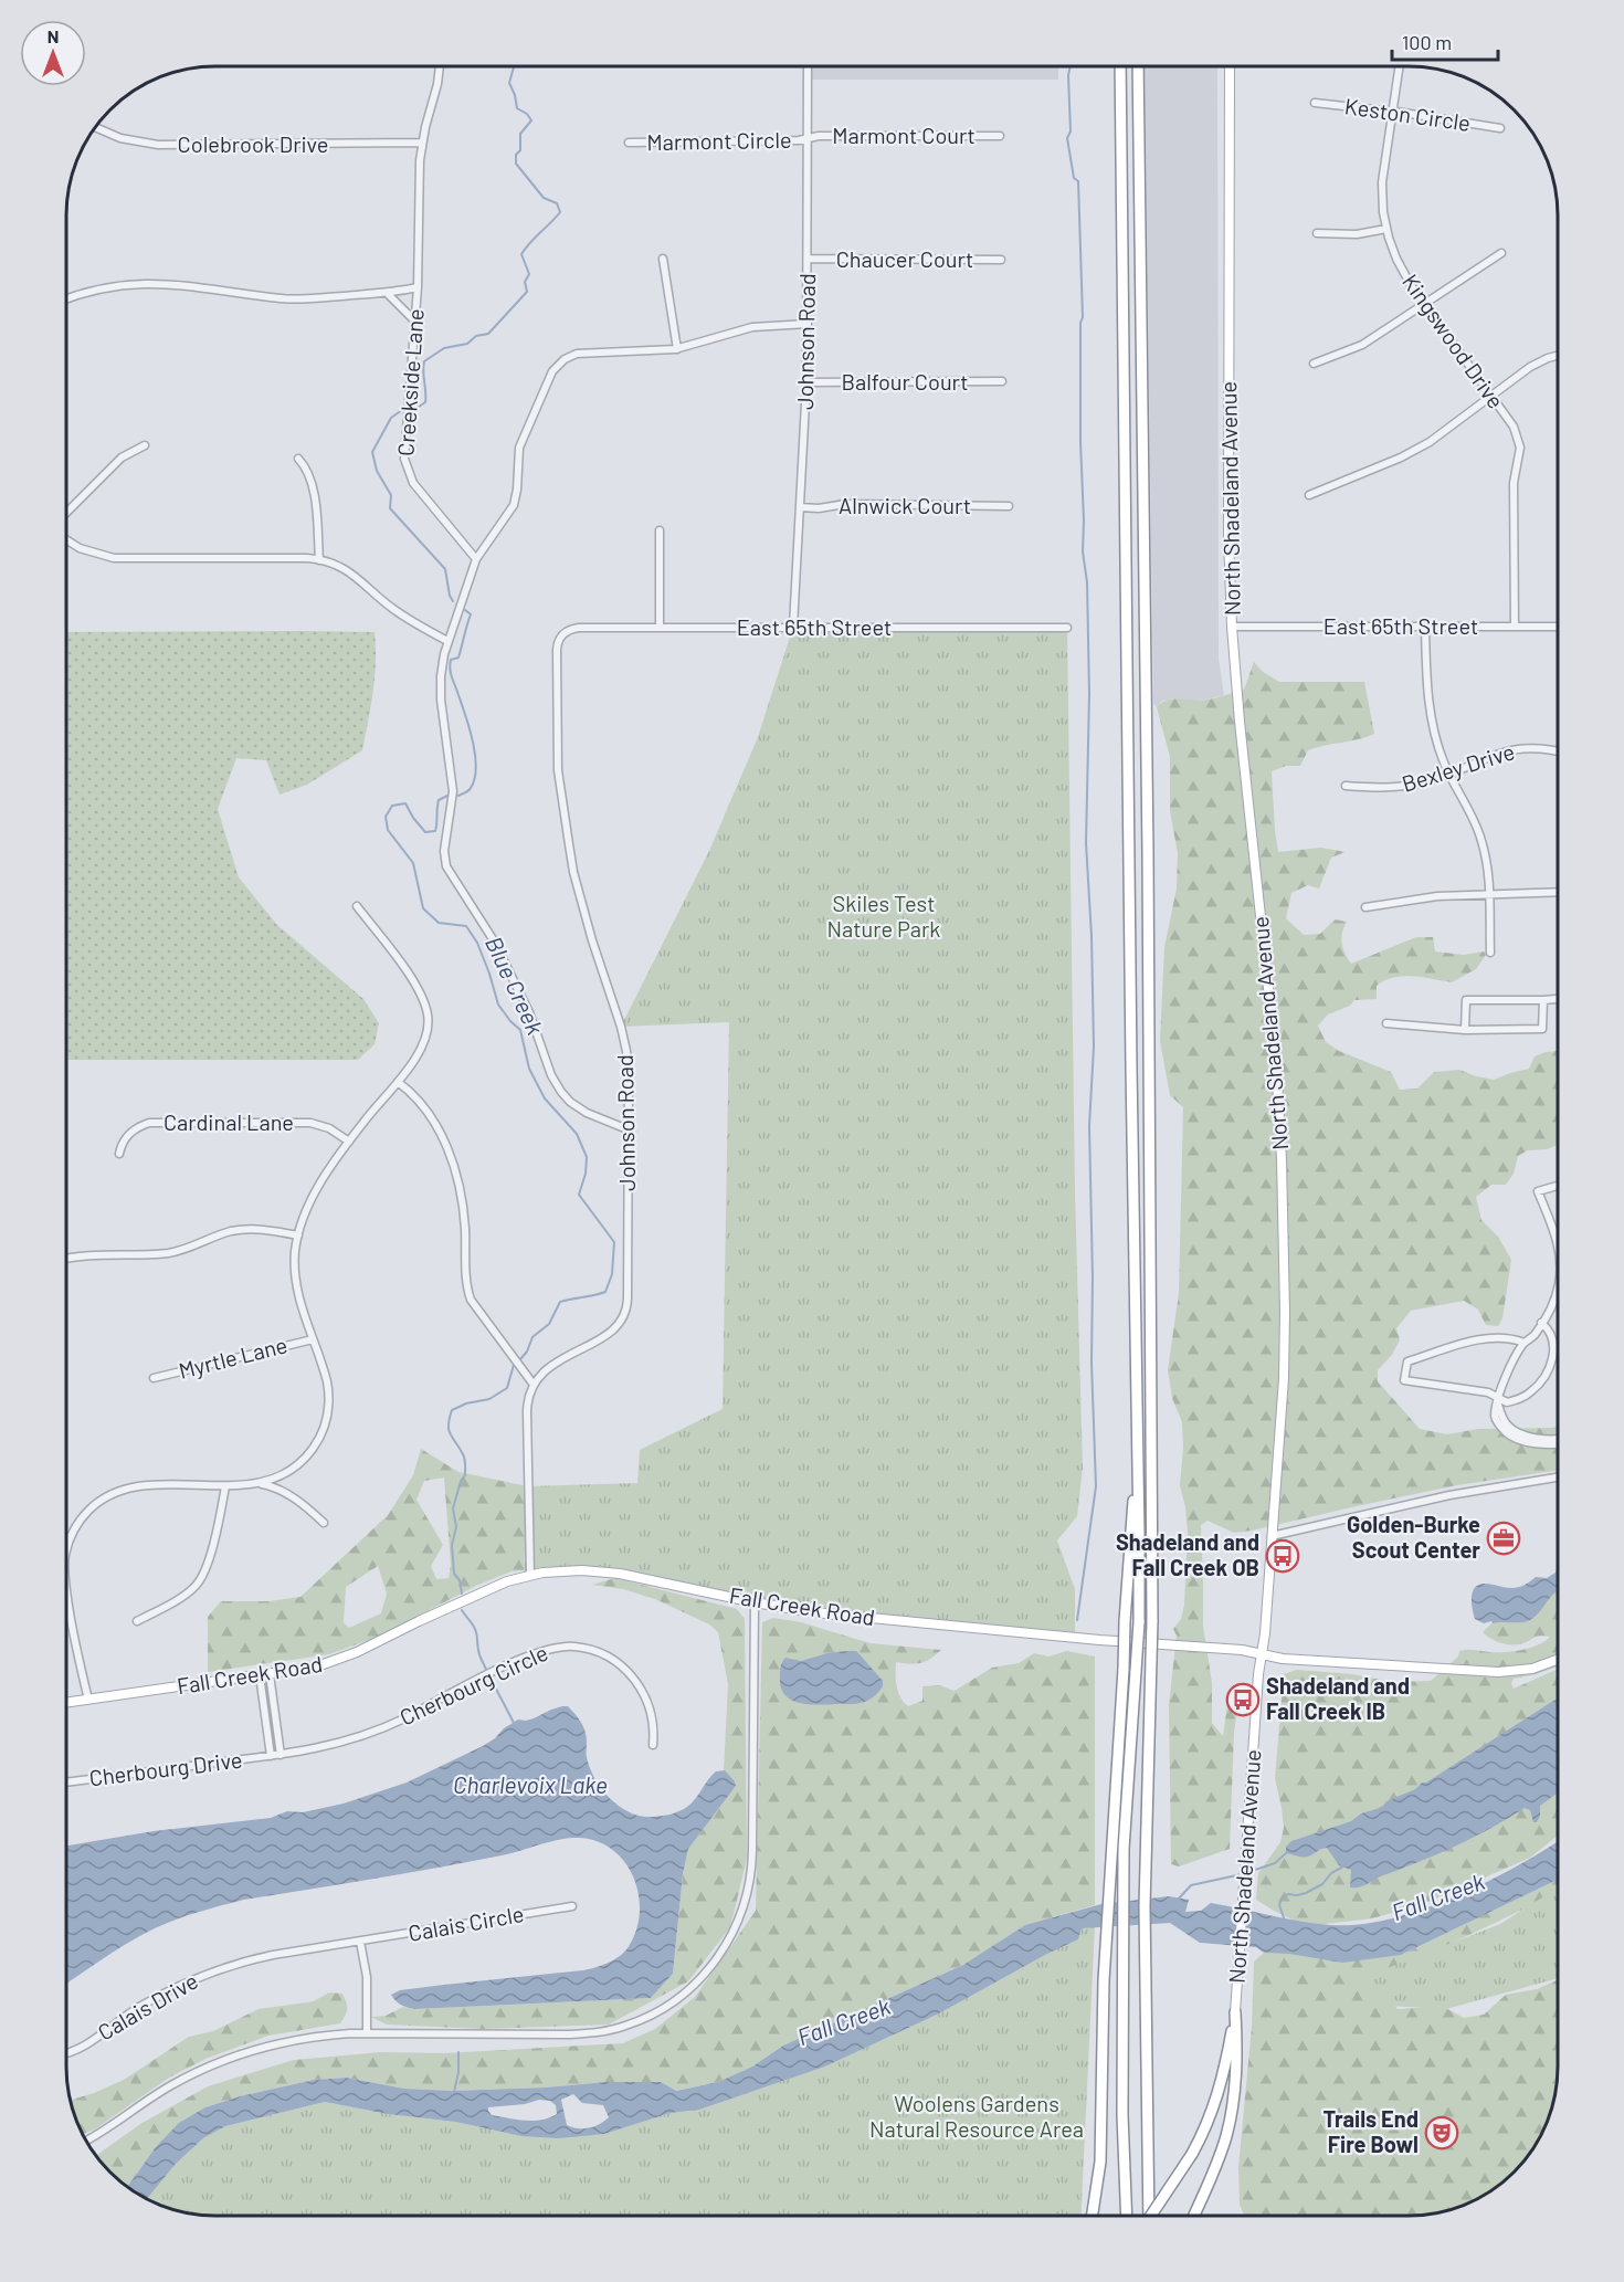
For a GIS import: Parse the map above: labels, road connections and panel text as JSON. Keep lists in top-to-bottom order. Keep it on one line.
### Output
{"streets":{"main road":["North Shadeland Avenue","Fall Creek Road"],"street":["Keston Circle","Marmont Court","Marmont Circle","Colebrook Drive","Chaucer Court","Johnson Road","Kingswood Drive","Creekside Lane","Balfour Court","Alnwick Court","East 65th Street","Bexley Drive","Cardinal Lane","Myrtle Lane","Cherbourg Circle","Cherbourg Drive","Calais Circle","Calais Drive"]},"crossings":[["Keston Circle","Kingswood Drive"],["Marmont Court","Marmont Circle"],["Marmont Court","Johnson Road"],["Marmont Circle","Johnson Road"],["Colebrook Drive","Creekside Lane"],["Chaucer Court","Johnson Road"],["Johnson Road","Balfour Court"],["Johnson Road","Alnwick Court"],["Johnson Road","East 65th Street"],["Kingswood Drive","East 65th Street"],["North Shadeland Avenue","East 65th Street"],["North Shadeland Avenue","Fall Creek Road"],["Cherbourg Circle","Cherbourg Drive"],["Calais Circle","Calais Drive"]],"water":["Blue Creek","Charlevoix Lake","Fall Creek"],"parks":["Skiles Test Nature Park","Woolens Gardens Natural Resource Area"],"places":{"office":["Golden-Burke Scout Center"],"bus stop":["Shadeland and Fall Creek OB","Shadeland and Fall Creek IB"],"theatre":["Trails End Fire Bowl"]},"scale_bar":"100 m","north":"top"}
